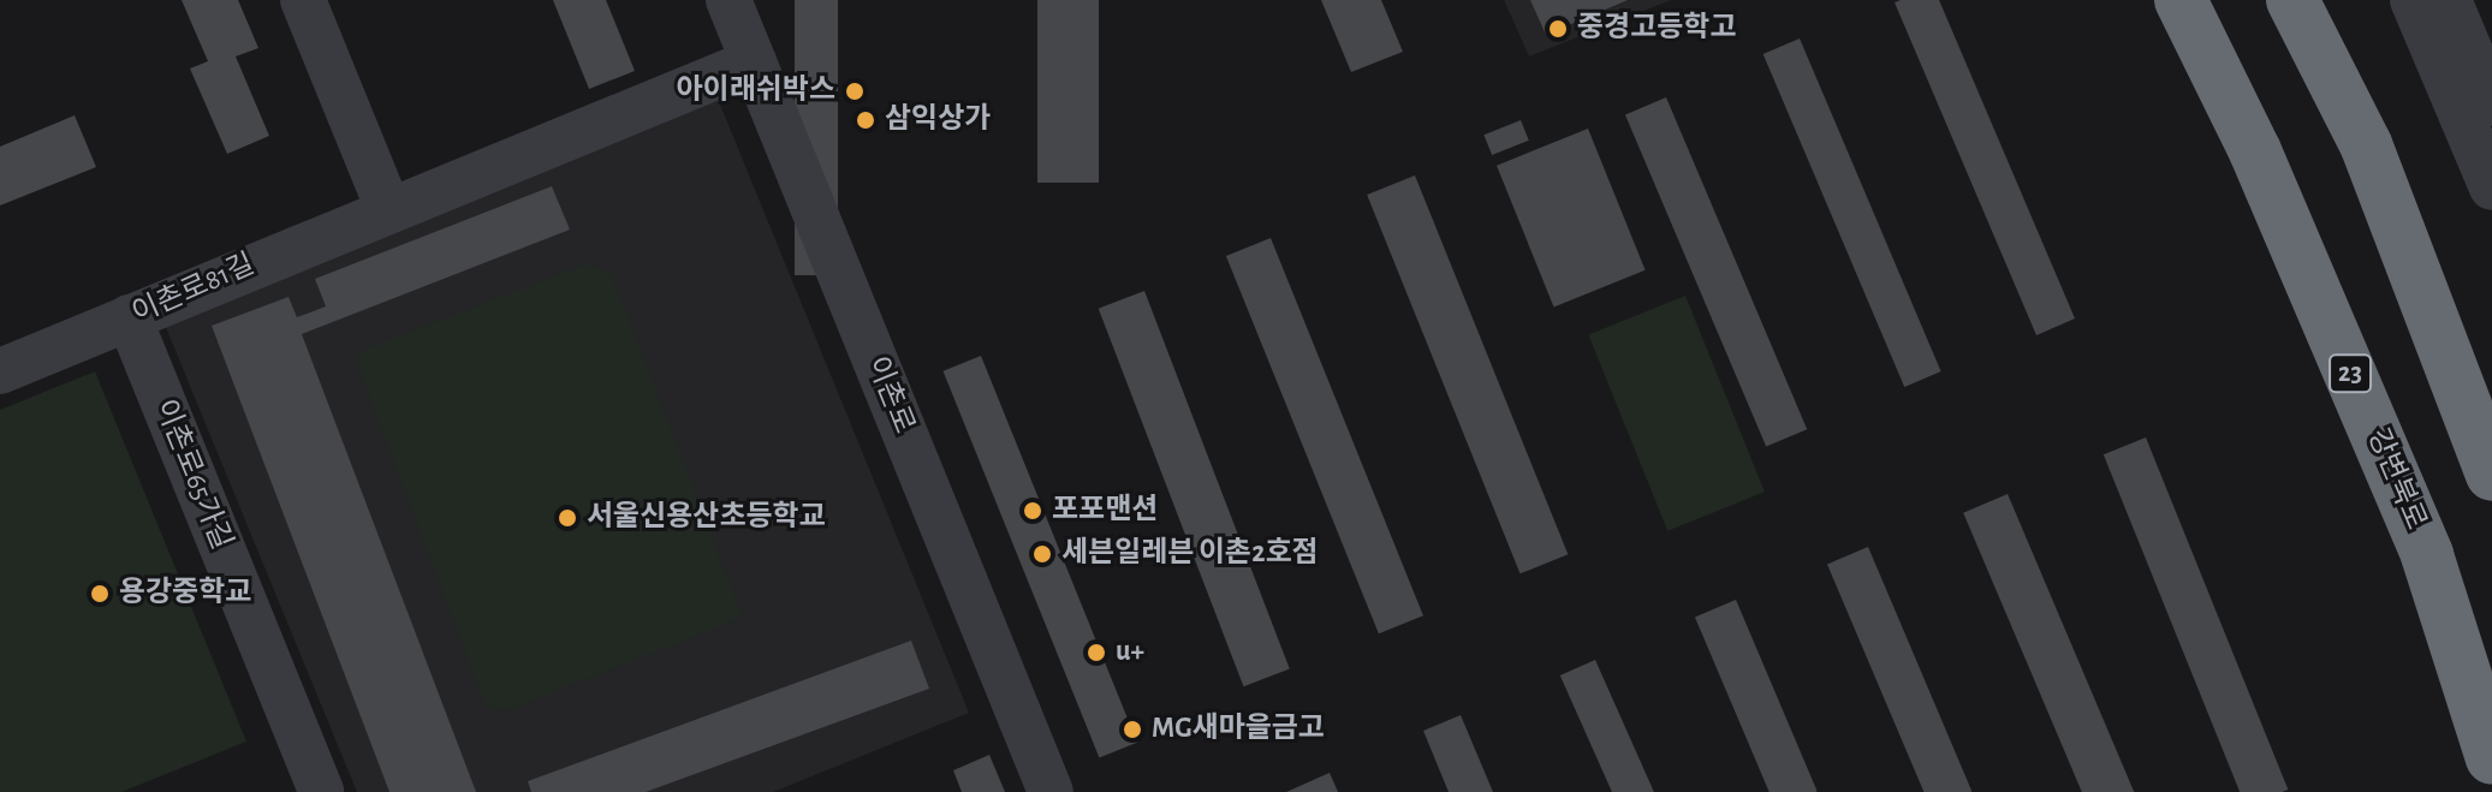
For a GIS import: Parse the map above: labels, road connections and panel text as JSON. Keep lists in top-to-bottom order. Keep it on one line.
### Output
{"streets":{"highway":["23","강변북로"],"street":["이촌로81길","이촌로","이촌로65가길"]},"crossings":[["이촌로81길","이촌로"],["이촌로81길","이촌로65가길"]],"places":["중경고등학고","아이래쉬박스","삼익상가","포포맨션","서울신용산초등학교","세븐일레븐 이촌2호점","용강중학교","u+","MG새마을금고"]}
